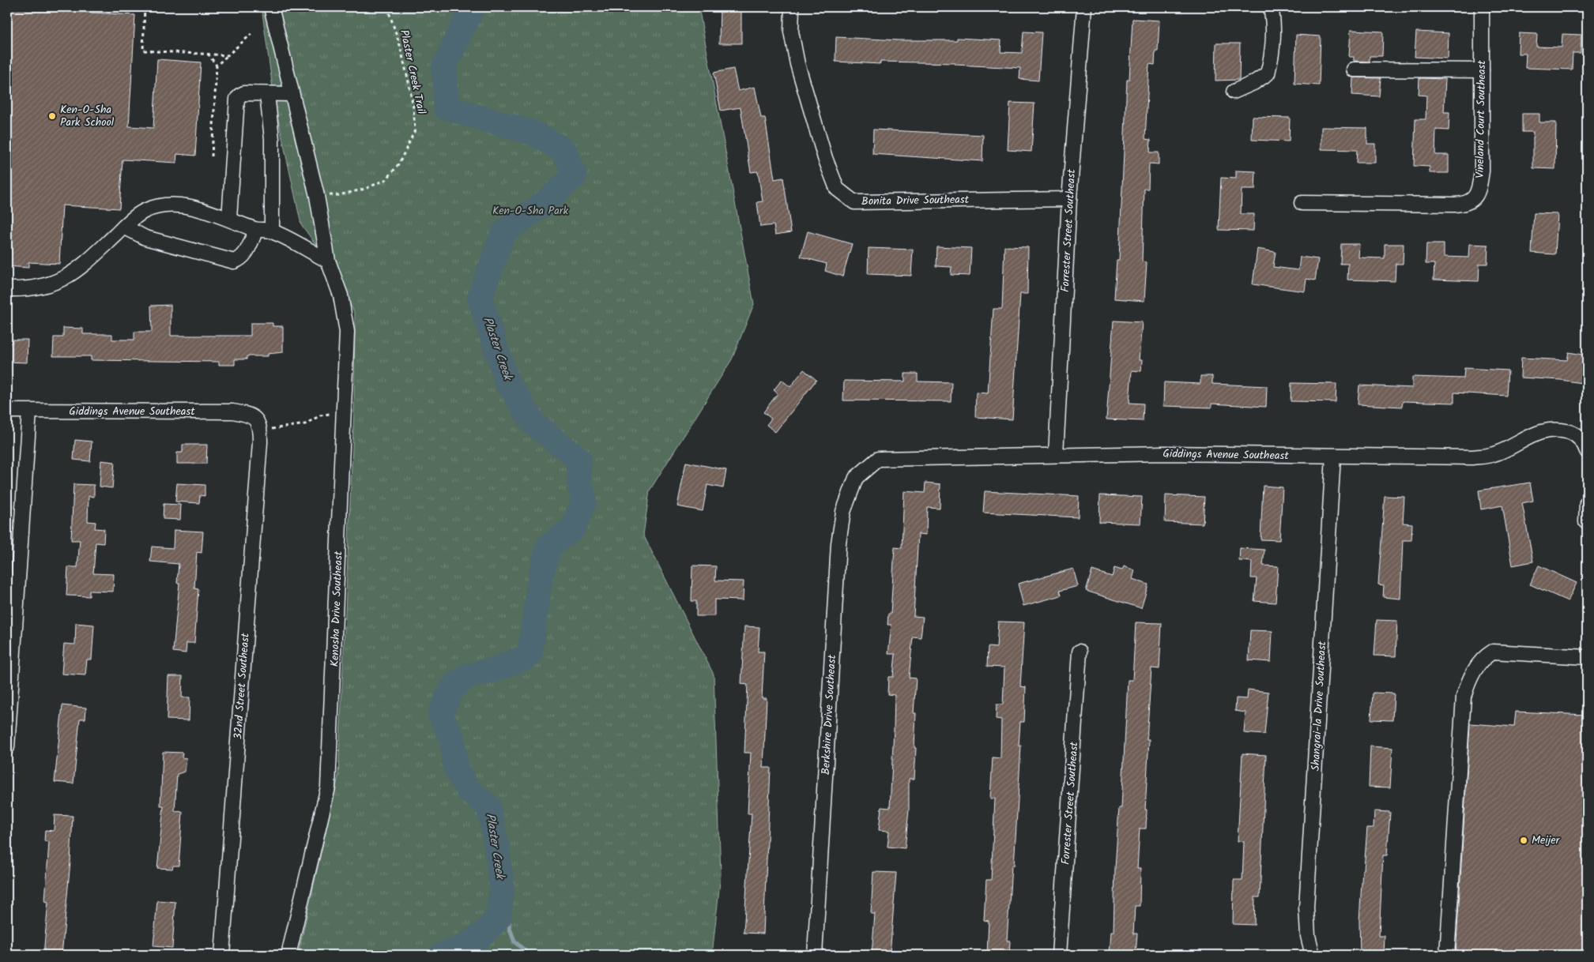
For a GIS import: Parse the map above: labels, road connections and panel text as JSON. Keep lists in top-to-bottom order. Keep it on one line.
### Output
{"streets":{"street":["Vineland Court Southeast","Bonita Drive Southeast","Forrester Street Southeast","Giddings Avenue Southeast","Kenosha Drive Southeast","32nd Street Southeast","Shangrai-la Drive Southeast","Berkshire Drive Southeast"],"path":["Plaster Creek Trail"]},"crossings":[["Plaster Creek Trail","Kenosha Drive Southeast"],["Bonita Drive Southeast","Forrester Street Southeast"],["Forrester Street Southeast","Giddings Avenue Southeast"],["Giddings Avenue Southeast","32nd Street Southeast"],["Giddings Avenue Southeast","Shangrai-la Drive Southeast"],["Giddings Avenue Southeast","Berkshire Drive Southeast"]],"water":["Plaster Creek"],"parks":["Ken-O-Sha Park"],"places":["Ken-O-Sha Park School","Meijer"]}
